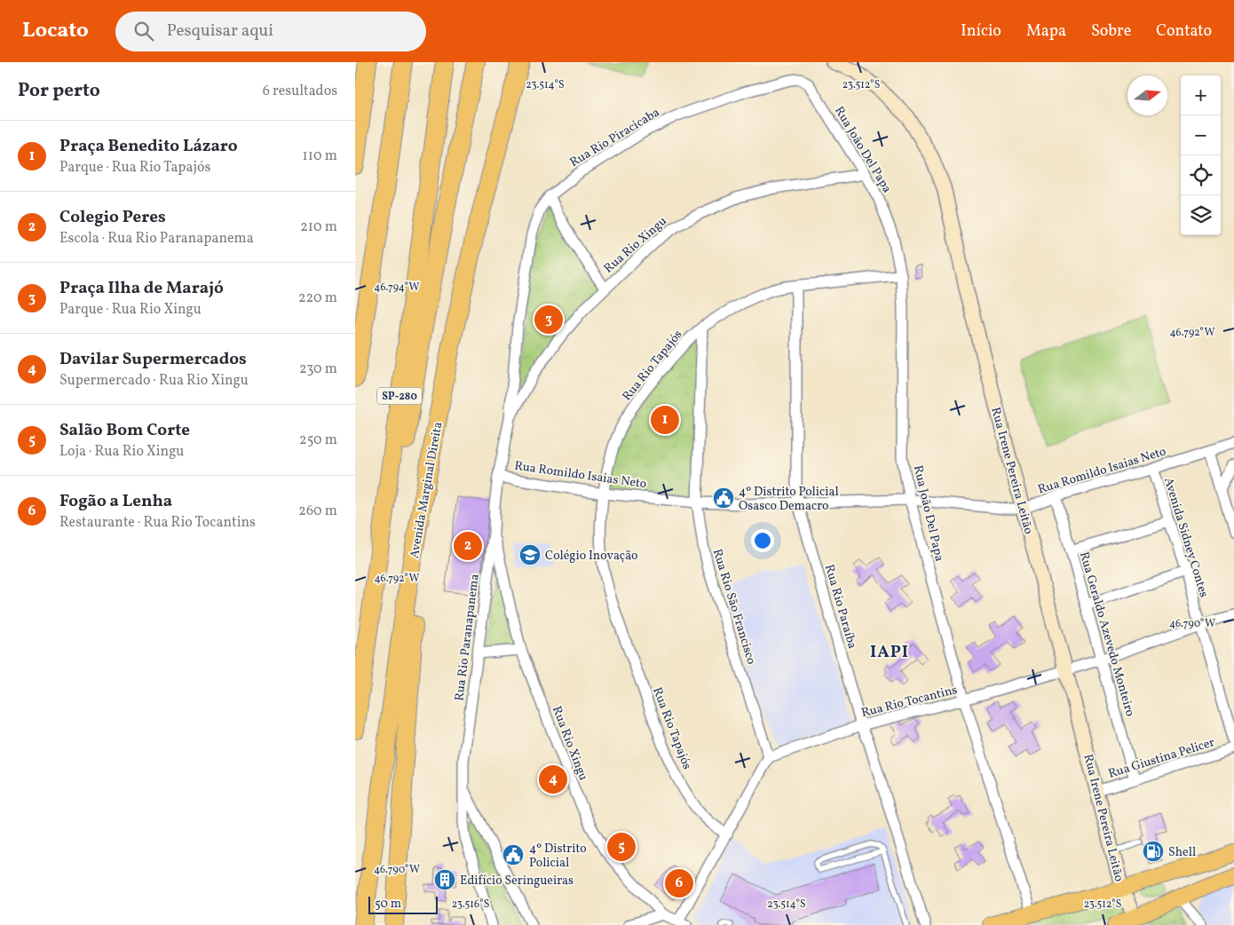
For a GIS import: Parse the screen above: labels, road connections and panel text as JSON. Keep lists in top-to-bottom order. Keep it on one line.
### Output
{"streets":{"highway":["SP-280","Avenida Marginal Direita"],"street":["Rua Rio Piracicaba","Rua João Del Papa","Rua Rio Xingu","Rua Rio Tapajós","Rua Romildo Isaias Neto","Rua Irene Pereira Leitão","Avenida Sidney Contes","Rua Rio São Francisco","Rua Rio Paraíba","Rua Geraldo Azevedo Monteiro","Rua Rio Paranapanema","Rua Rio Tocantins","Rua Giustina Pelicer"]},"crossings":[["Rua Rio Piracicaba","Rua João Del Papa"],["Rua Rio Piracicaba","Rua Rio Paranapanema"],["Rua João Del Papa","Rua Rio Xingu"],["Rua João Del Papa","Rua Rio Tapajós"],["Rua João Del Papa","Rua Romildo Isaias Neto"],["Rua João Del Papa","Rua Rio Tocantins"],["Rua Rio Xingu","Rua Rio Paranapanema"],["Rua Rio Tapajós","Rua Romildo Isaias Neto"],["Rua Rio Tapajós","Rua Rio São Francisco"],["Rua Rio Tapajós","Rua Rio Paraíba"],["Rua Romildo Isaias Neto","Rua Irene Pereira Leitão"],["Rua Romildo Isaias Neto","Avenida Sidney Contes"],["Rua Romildo Isaias Neto","Rua Rio São Francisco"],["Rua Romildo Isaias Neto","Rua Rio Paraíba"],["Rua Romildo Isaias Neto","Rua Geraldo Azevedo Monteiro"],["Rua Romildo Isaias Neto","Rua Rio Paranapanema"],["Rua Irene Pereira Leitão","Rua Rio Tocantins"],["Rua Irene Pereira Leitão","Rua Giustina Pelicer"],["Avenida Sidney Contes","Rua Rio Tocantins"],["Rua Rio São Francisco","Rua Rio Tocantins"],["Rua Rio Paraíba","Rua Rio Tocantins"],["Rua Geraldo Azevedo Monteiro","Rua Rio Tocantins"],["Rua Geraldo Azevedo Monteiro","Rua Giustina Pelicer"]],"districts":["IAPI"],"places":{"public building":["4º Distrito Policial Osasco Demacro","4º Distrito Policial"],"school or university":["Colégio Inovação"],"fuel station":["Shell"],"building":["Edifício Seringueiras"]},"scale_bar":"50 m","north":"right","page":{"header":"Locato","search":"Pesquisar aqui","nav":["Início","Mapa","Sobre","Contato"],"heading":["Por perto","6 resultados"],"map_buttons":["+","−"],"list":[{"mark":"1","name":"Praça Benedito Lázaro","note":"Parque · Rua Rio Tapajós","value":"110 m"},{"mark":"2","name":"Colegio Peres","note":"Escola · Rua Rio Paranapanema","value":"210 m"},{"mark":"3","name":"Praça Ilha de Marajó","note":"Parque · Rua Rio Xingu","value":"220 m"},{"mark":"4","name":"Davilar Supermercados","note":"Supermercado · Rua Rio Xingu","value":"230 m"},{"mark":"5","name":"Salão Bom Corte","note":"Loja · Rua Rio Xingu","value":"250 m"},{"mark":"6","name":"Fogão a Lenha","note":"Restaurante · Rua Rio Tocantins","value":"260 m"}],"pins":["3","1","2","4","5","6"],"scale":"50 m"},"coordinates":["23.514°S","23.512°S","46.794°W","46.792°W","46.790°W","23.516°S"]}
